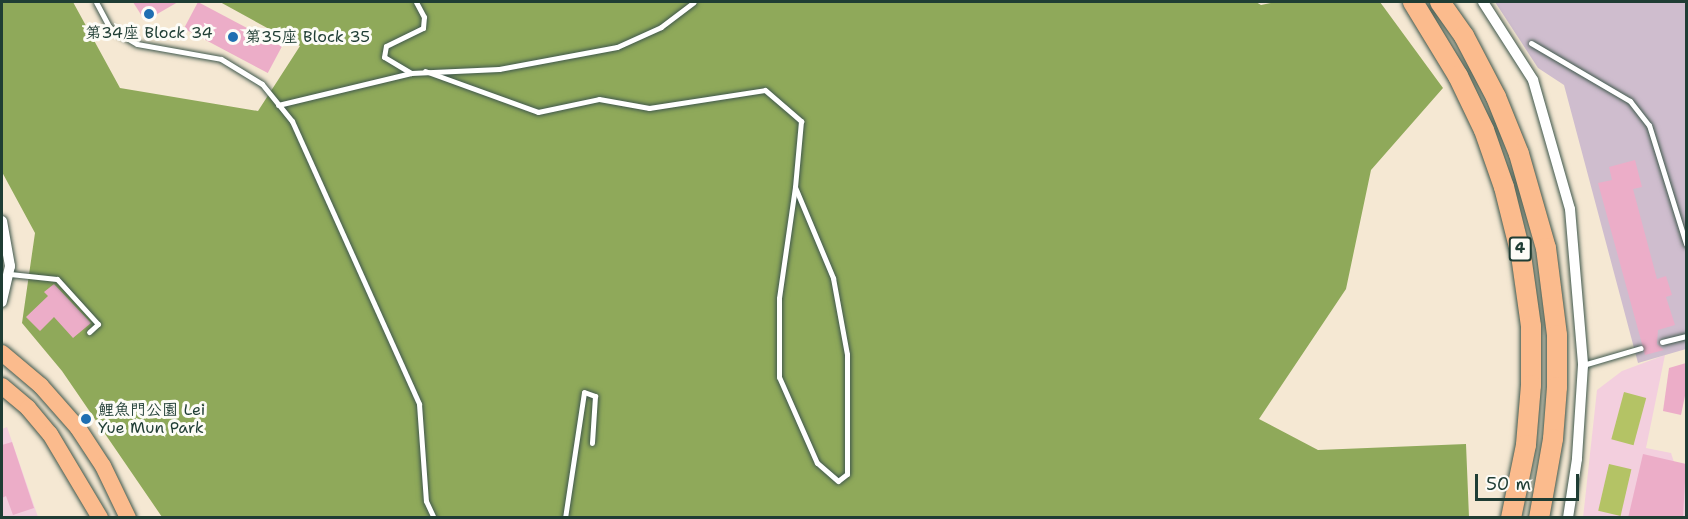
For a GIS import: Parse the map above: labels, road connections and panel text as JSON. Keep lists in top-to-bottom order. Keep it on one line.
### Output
{"streets":{"highway":["4"]},"places":["第34座 Block 34","第35座 Block 35","鯉魚門公園 Lei Yue Mun Park"],"scale_bar":"50 m"}
